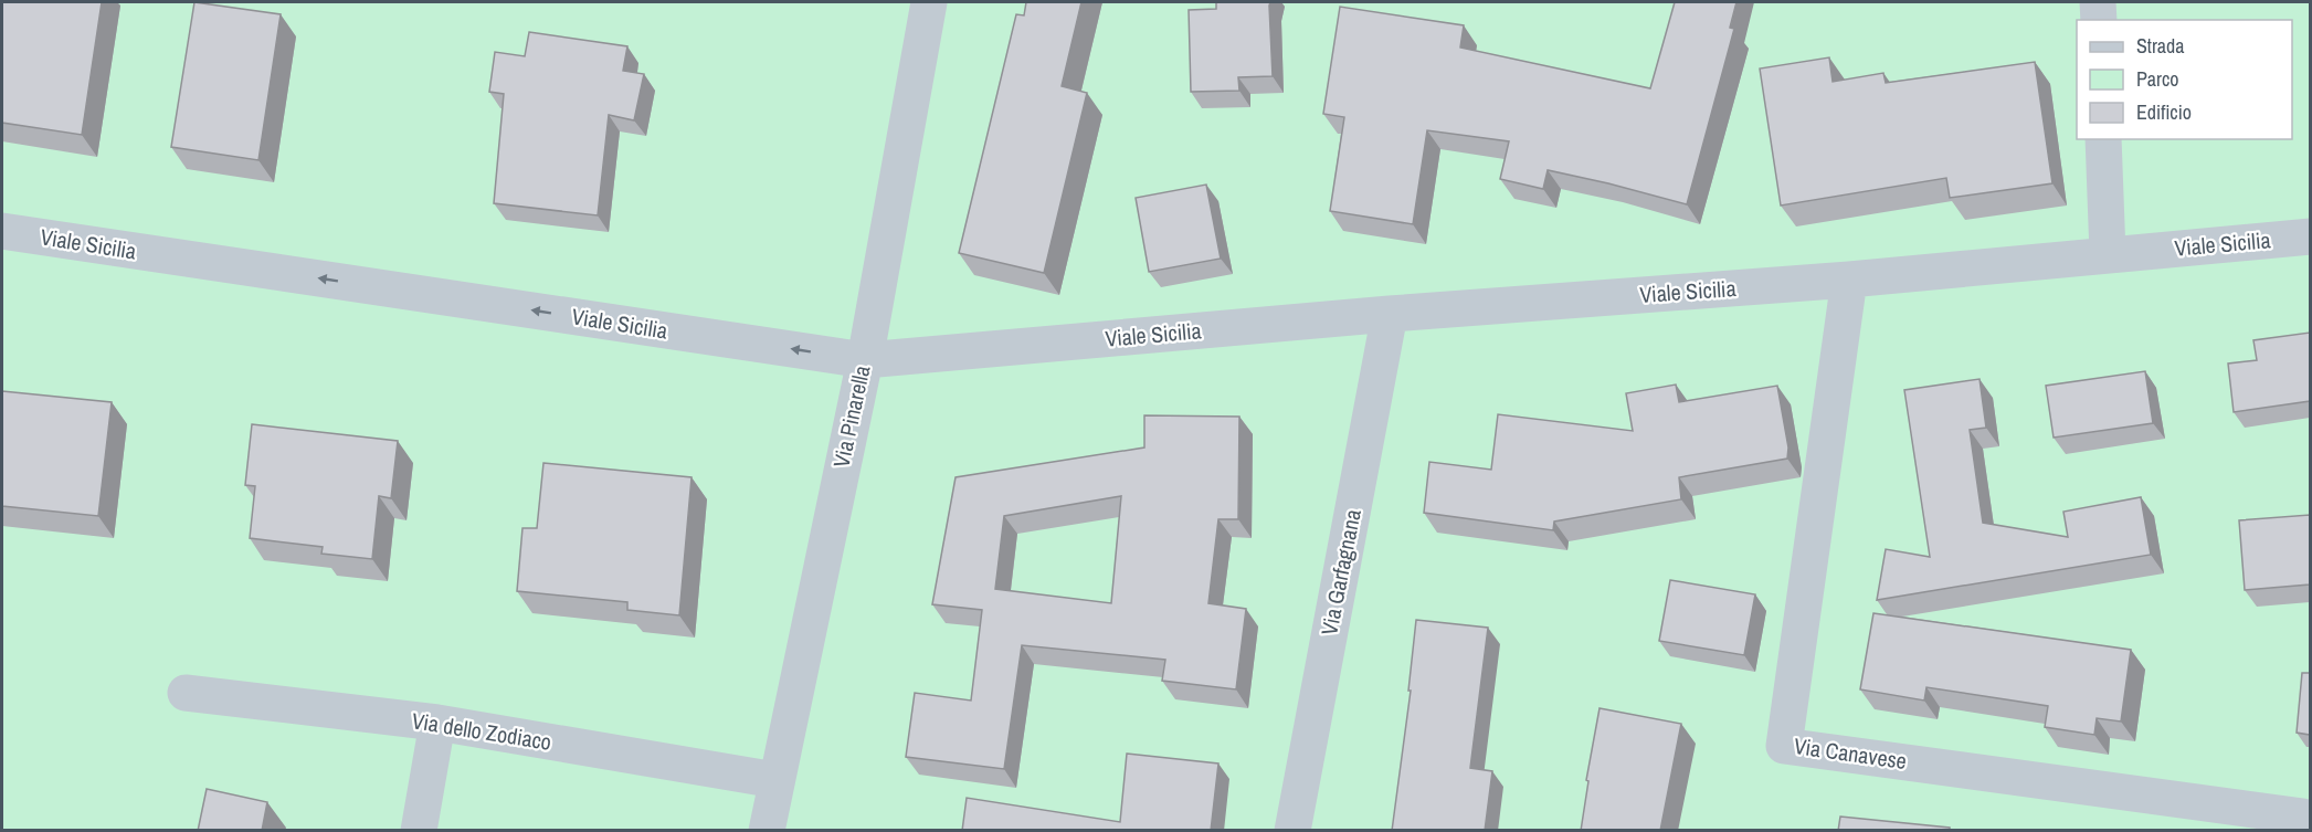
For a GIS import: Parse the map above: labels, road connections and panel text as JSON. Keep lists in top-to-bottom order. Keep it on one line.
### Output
{"streets":{"street":["Viale Sicilia","Via Pinarella","Via Garfagnana","Via dello Zodiaco","Via Canavese"]},"crossings":[["Viale Sicilia","Via Pinarella"],["Viale Sicilia","Via Garfagnana"],["Viale Sicilia","Via Canavese"],["Via Pinarella","Via dello Zodiaco"]],"one_way":["Viale Sicilia"],"legend":["Strada","Parco","Edificio"]}
